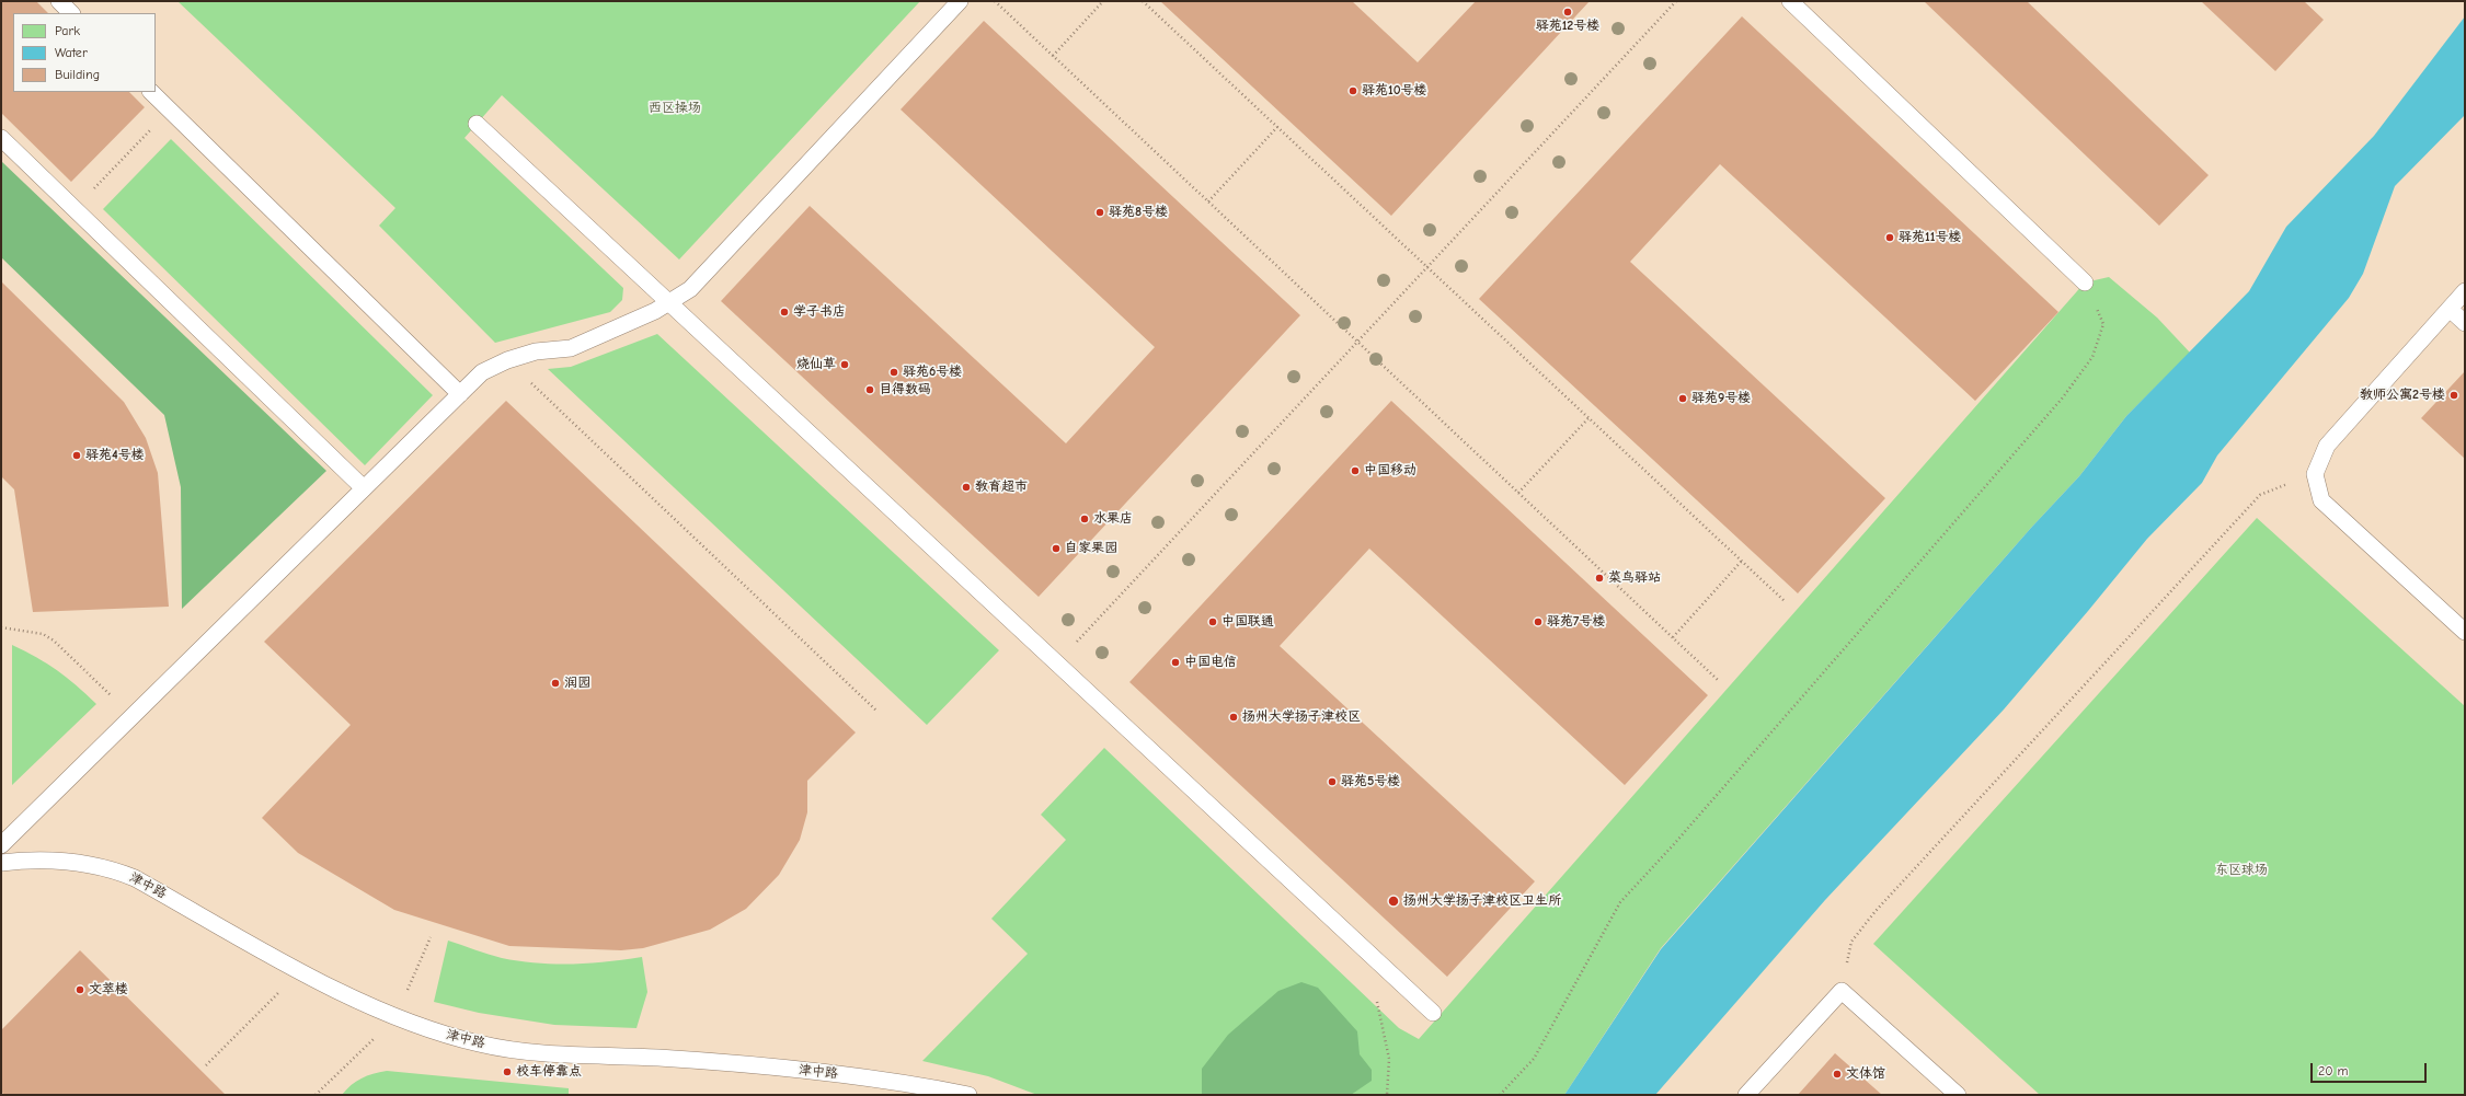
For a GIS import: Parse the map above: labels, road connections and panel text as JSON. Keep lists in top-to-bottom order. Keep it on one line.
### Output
{"streets":{"lane":["津中路"]},"parks":["西区操场","东区球场"],"places":["驿苑12号楼","驿苑10号楼","驿苑8号楼","驿苑11号楼","学子书店","烧仙草","驿苑6号楼","目得数码","教师公寓2号楼","驿苑9号楼","驿苑4号楼","中国移动","教育超市","水果店","自家果园","菜鸟驿站","中国联通","驿苑7号楼","中国电信","润园","扬州大学扬子津校区","驿苑5号楼","扬州大学扬子津校区卫生所","文萃楼","校车停靠点","文体馆"],"legend":["Park","Water","Building"],"scale_bar":"20 m"}
